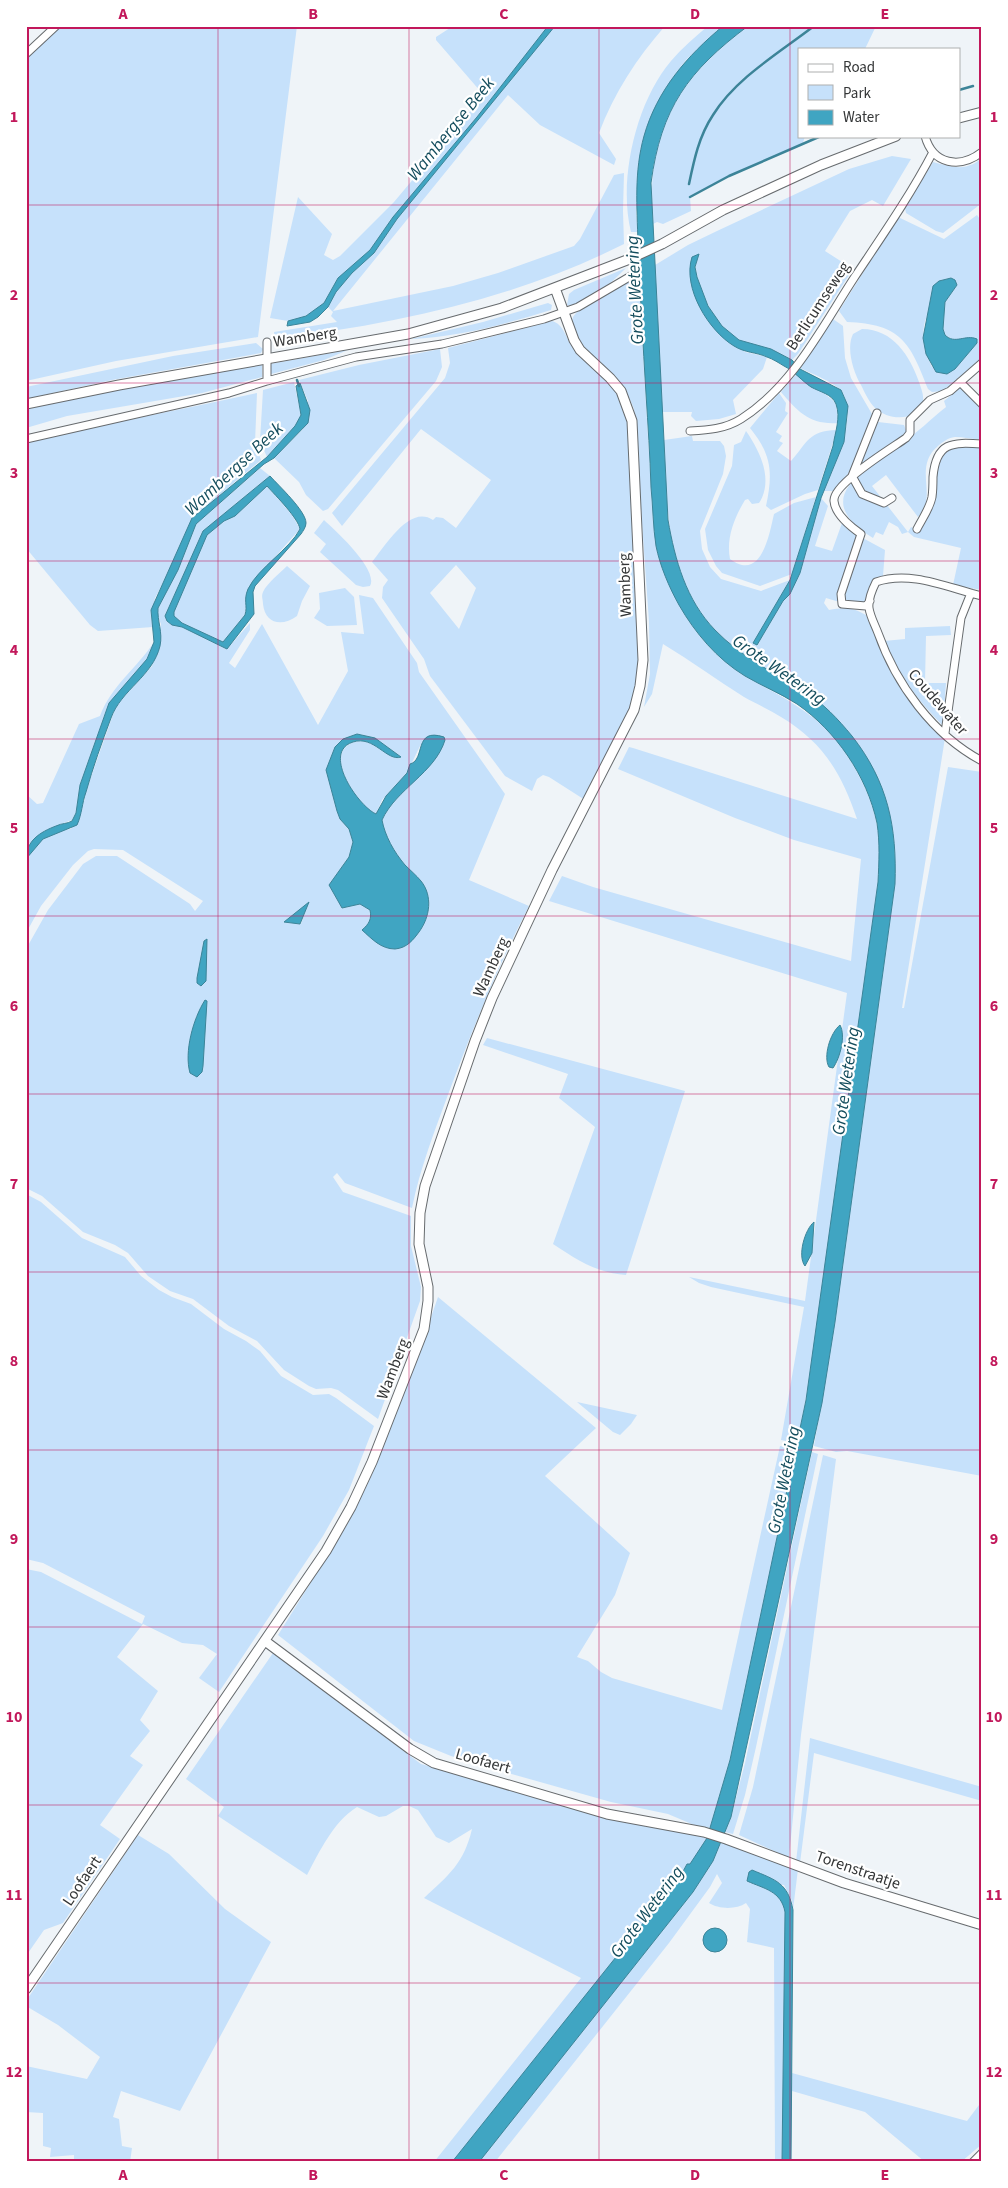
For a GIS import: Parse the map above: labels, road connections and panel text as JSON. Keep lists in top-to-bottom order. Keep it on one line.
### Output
{"streets":{"street":["Berlicumseweg","Wamberg","Coudewater","Loofaert","Torenstraatje"]},"crossings":[["Wamberg","Loofaert"],["Loofaert","Torenstraatje"]],"water":["Wambergse Beek","Grote Wetering"],"legend":["Road","Park","Water"],"grid":{"columns":["A","B","C","D","E"],"rows":["1","2","3","4","5","6","7","8","9","10","11","12"]}}
